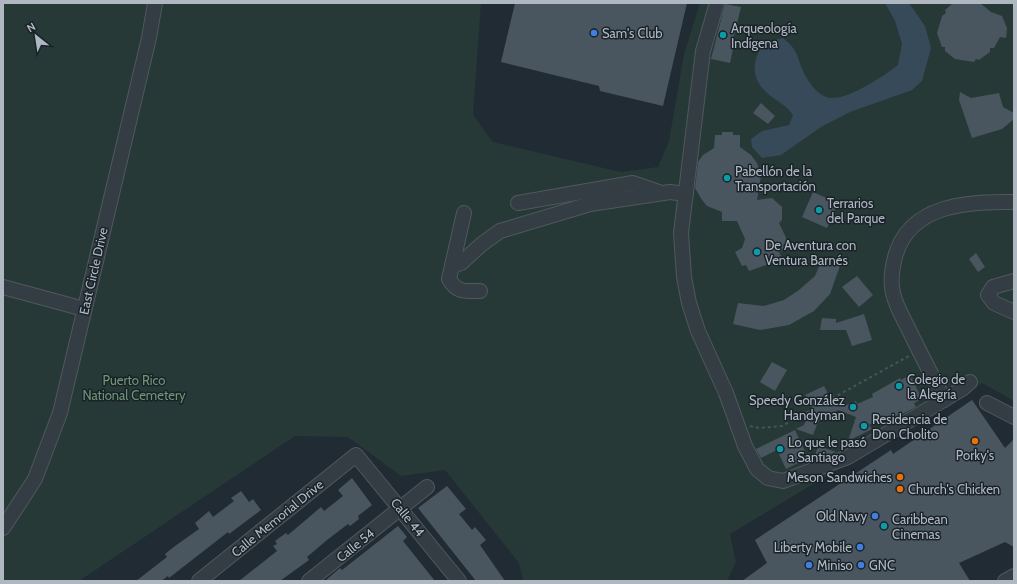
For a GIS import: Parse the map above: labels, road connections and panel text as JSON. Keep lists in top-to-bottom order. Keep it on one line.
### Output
{"streets":{"street":["East Circle Drive","Calle 44","Calle Memorial Drive","Calle 54"]},"crossings":[["Calle 44","Calle Memorial Drive"],["Calle 44","Calle 54"]],"parks":["Puerto Rico National Cemetery"],"places":["Sam's Club","Arqueología Indígena","Pabellón de la Transportación","Terrarios del Parque","De Aventura con Ventura Barnés","Colegio de la Alegría","Speedy González Handyman","Residencia de Don Cholito","Porky's","Lo que le pasó a Santiago","Meson Sandwiches","Church's Chicken","Old Navy","Caribbean Cinemas","Liberty Mobile","Miniso","GNC"],"north":"top left"}
